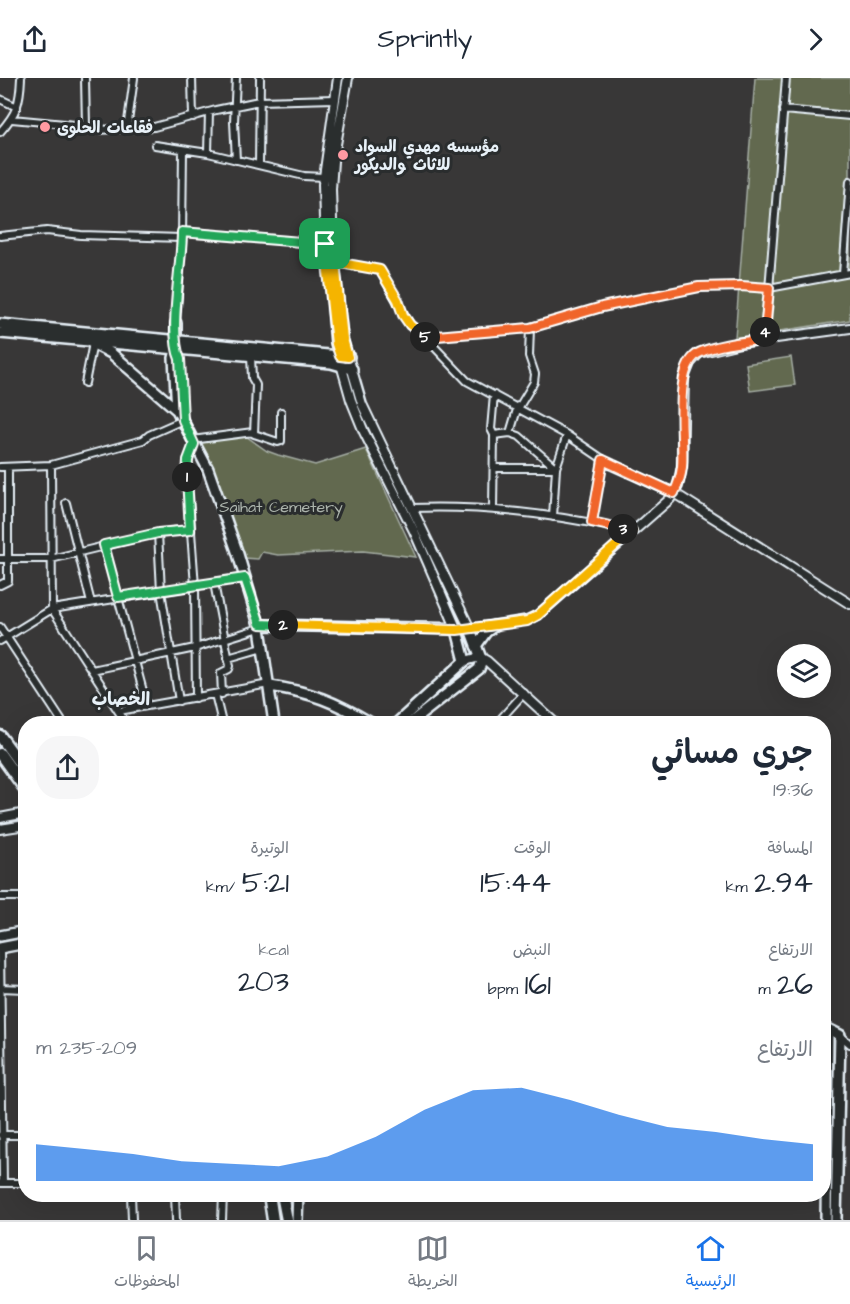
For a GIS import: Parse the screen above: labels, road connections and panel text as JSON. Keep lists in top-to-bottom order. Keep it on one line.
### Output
{"districts":["الخصاب"],"parks":["Saihat Cemetery"],"places":["فقاعات الحلوى","مؤسسه مهدي السواد للاثاث والديكور"],"page":{"header":"Sprintly","pins":["4","5","1","3","2"],"heading":["جري مسائي","19:36"],"stats":[["المسافة","2.94 km"],["الوقت","15:44"],["الوتيرة","5:21 /km"],["الارتفاع","26 m"],["النبض","161 bpm"],["kcal","203"]],"chart":["الارتفاع","209–235 m"],"tabs":["الرئيسية","الخريطة","المحفوظات"]}}
